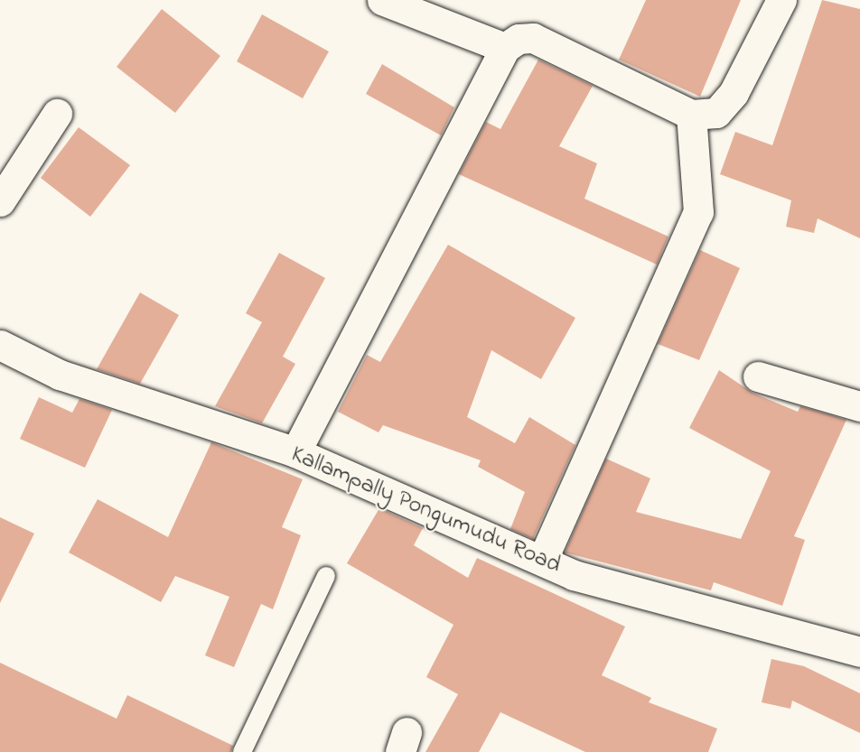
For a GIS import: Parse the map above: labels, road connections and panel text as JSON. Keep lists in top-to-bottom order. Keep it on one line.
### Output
{"streets":{"street":["Kallampally Pongumudu Road"]}}
